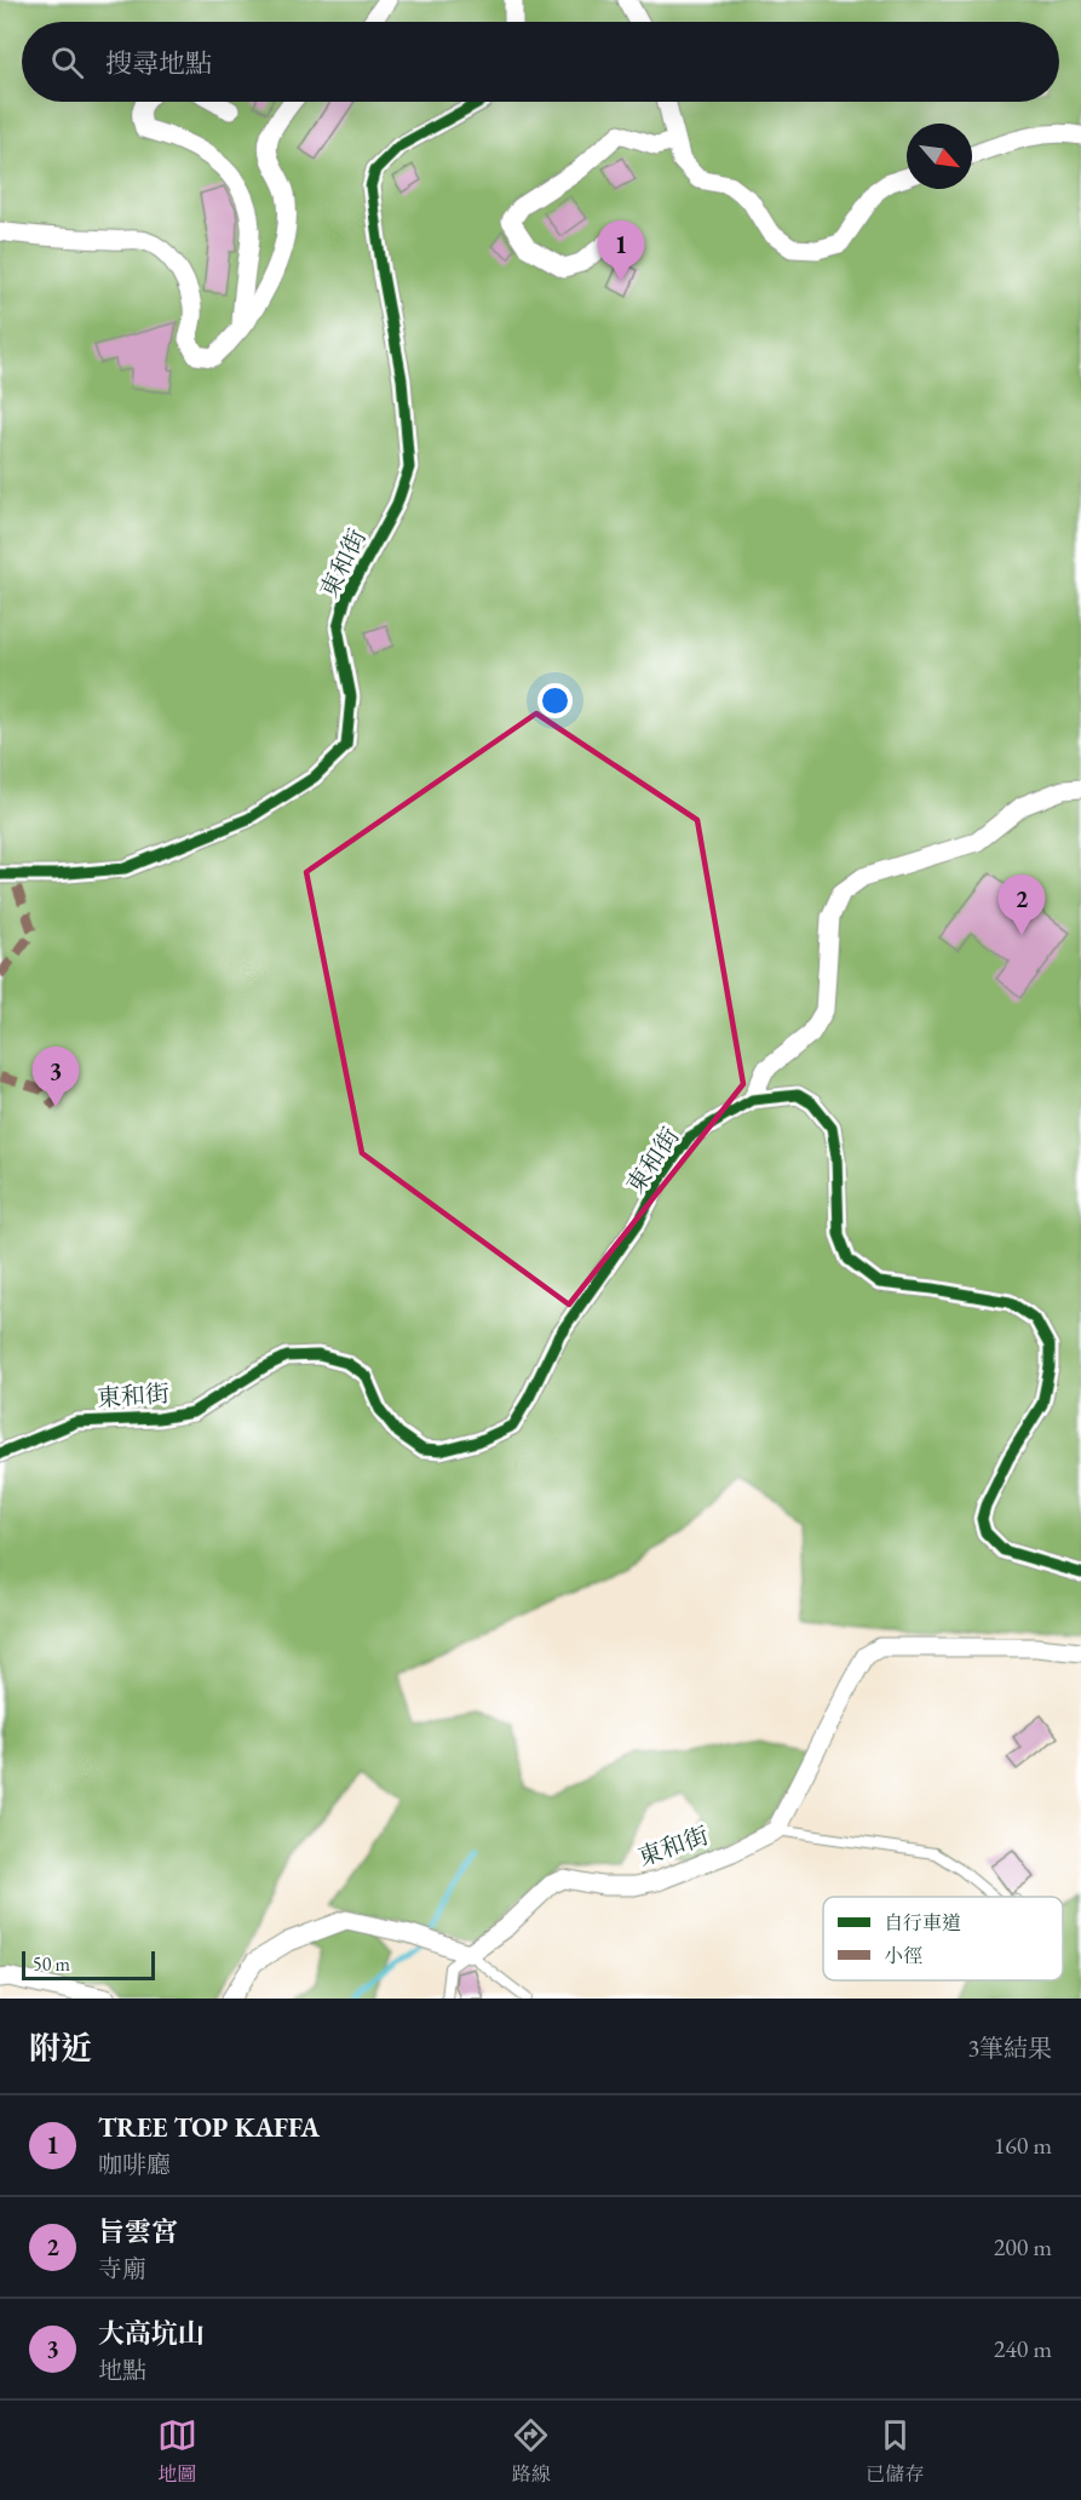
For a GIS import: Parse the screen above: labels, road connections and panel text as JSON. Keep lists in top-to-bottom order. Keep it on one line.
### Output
{"streets":{"street":["東和街"]},"legend":["自行車道","小徑"],"scale_bar":"50 m","north":"bottom right","page":{"search":"搜尋地點","pins":["1","2","3"],"scale":"50 m","heading":["附近","3筆結果"],"list":[{"mark":"1","name":"TREE TOP KAFFA","note":"咖啡廳","value":"160 m"},{"mark":"2","name":"旨雲宮","note":"寺廟","value":"200 m"},{"mark":"3","name":"大高坑山","note":"地點","value":"240 m"}],"nav":["地圖","路線","已儲存"]}}
